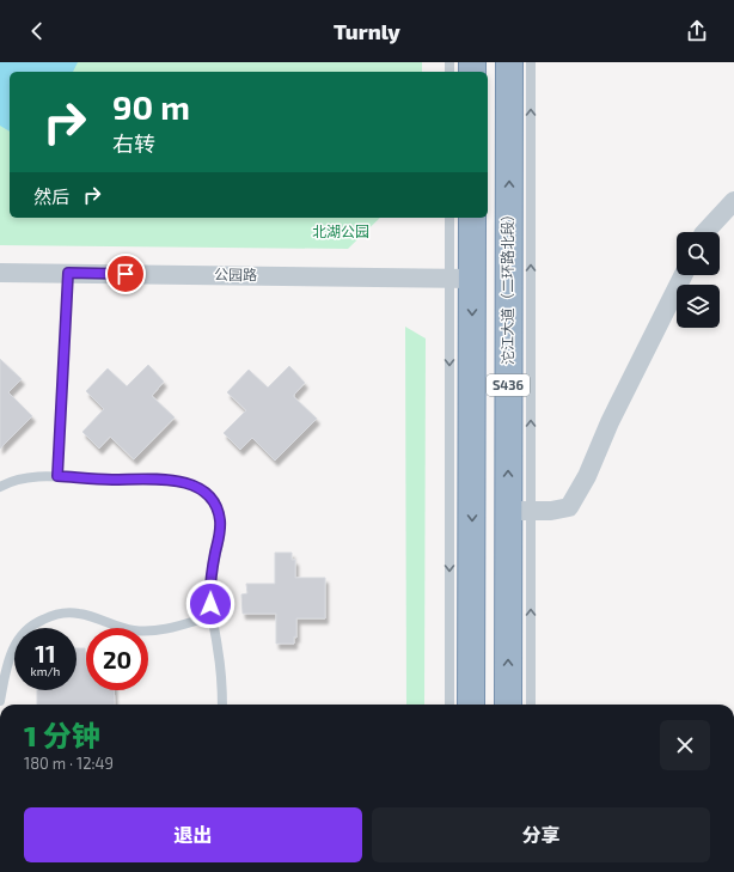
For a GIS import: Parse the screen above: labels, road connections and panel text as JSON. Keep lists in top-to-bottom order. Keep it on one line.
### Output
{"streets":{"highway":["沱江大道（二环路北段）","S436"],"street":["公园路"]},"crossings":[["公园路","S436"]],"parks":["北湖公园"],"page":{"header":"Turnly","turn":["90 m","右转"],"then":"然后","speed":"11 km/h","limit":"20","heading":["1 分钟","180 m · 12:49"],"buttons":["退出","分享"]}}
